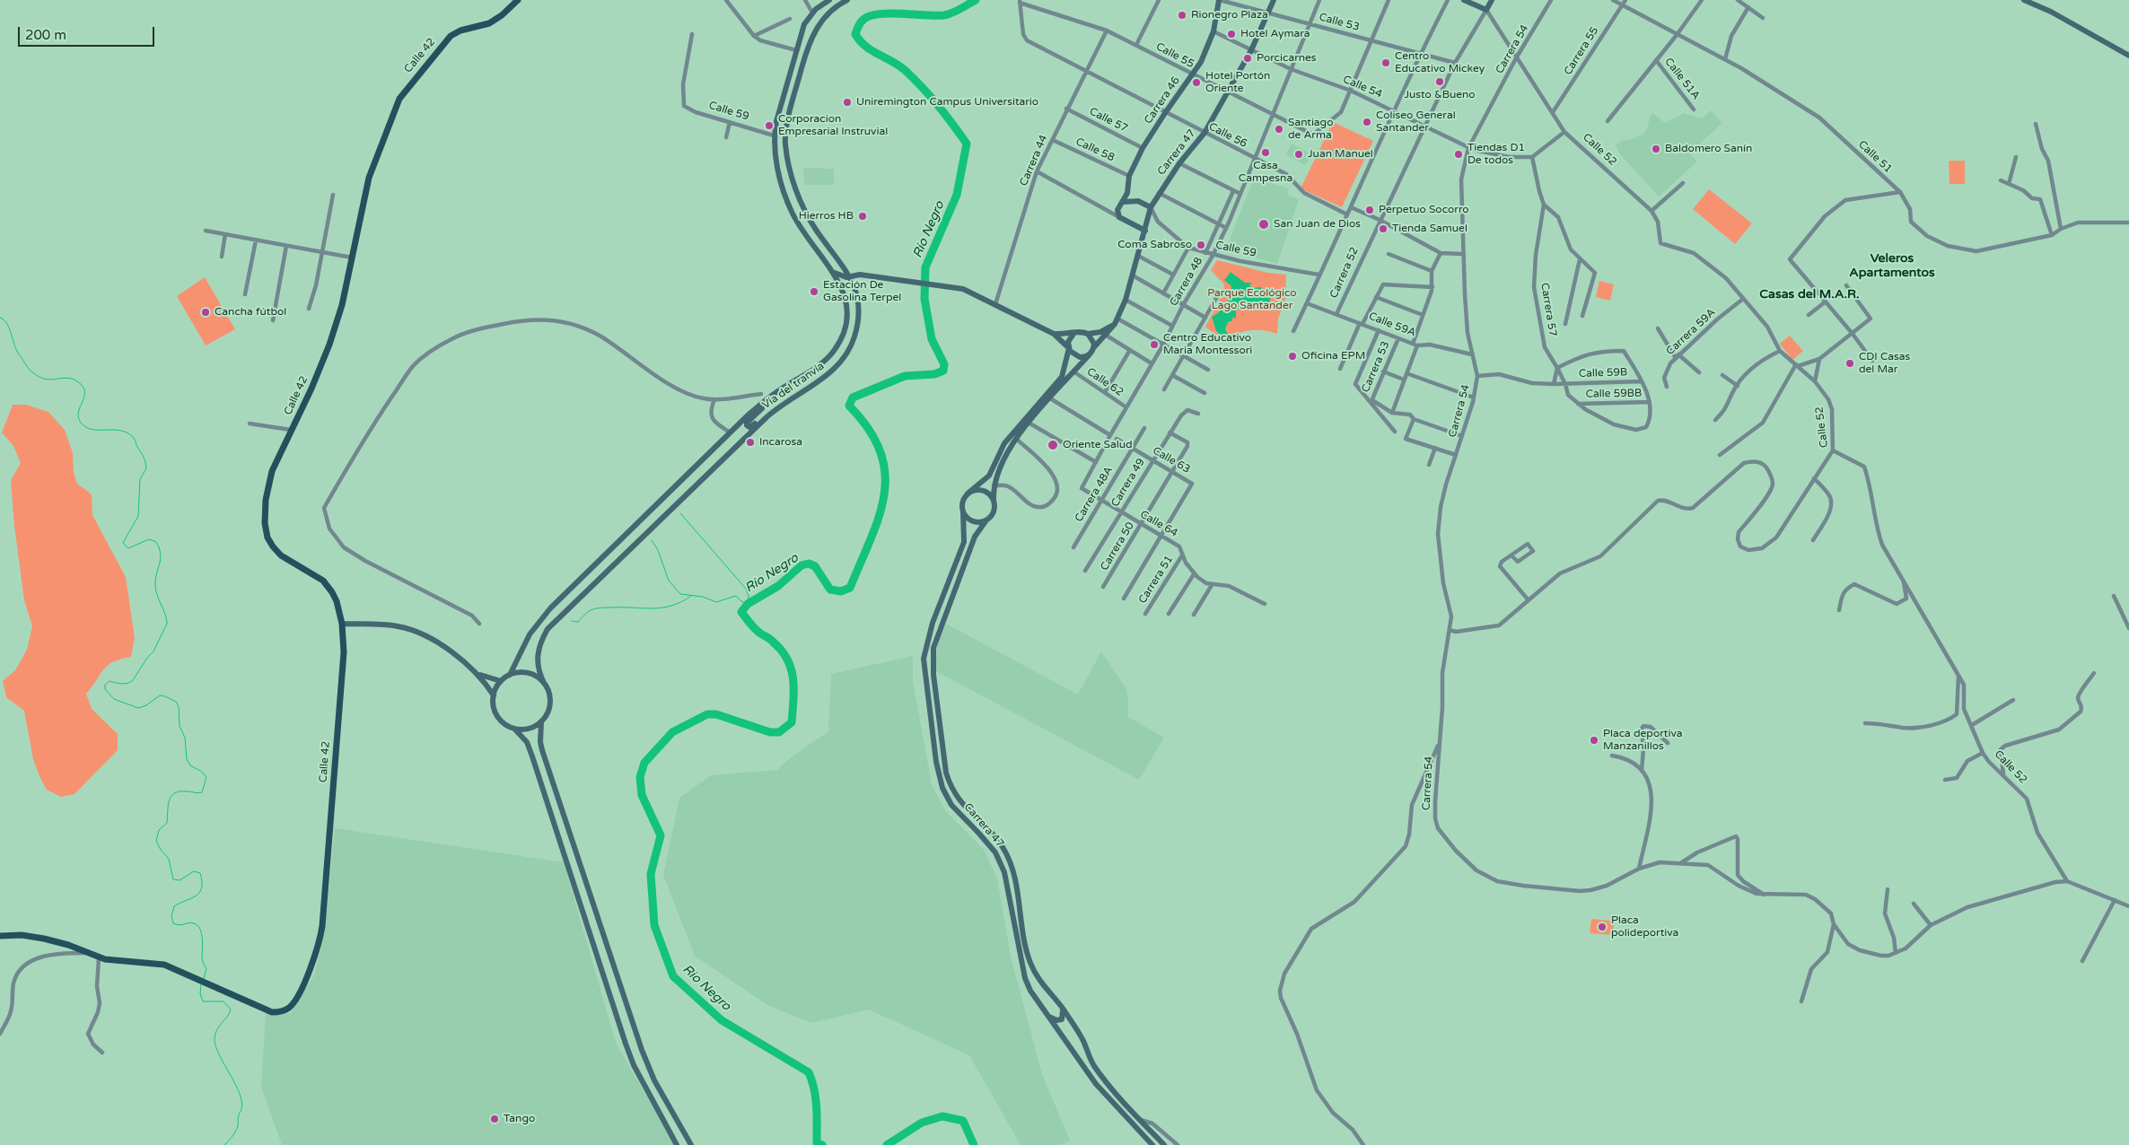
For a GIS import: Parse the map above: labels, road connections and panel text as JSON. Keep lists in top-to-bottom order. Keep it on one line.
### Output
{"streets":{"main road":["Calle 42"],"street":["Calle 53","Carrera 54","Carrera 55","Calle 55","Calle 51A","Calle 54","Carrera 46","Calle 59","Calle 57","Calle 56","Calle 58","Calle 52","Carrera 47","Calle 51","Carrera 44","Carrera 52","Carrera 48","Carrera 57","Calle 59A","Carrera 59A","Carrera 53","Calle 59B","Calle 62","Vía del tranvía","Calle 59BB","Calle 63","Carrera 49","Carrera 48A","Calle 64","Carrera 50","Carrera 51"]},"crossings":[["Calle 53","Carrera 46"],["Calle 53","Carrera 47"],["Calle 53","Carrera 52"],["Calle 53","Carrera 48"],["Carrera 54","Calle 54"],["Carrera 54","Calle 52"],["Carrera 54","Calle 59A"],["Carrera 54","Calle 59B"],["Carrera 55","Calle 52"],["Carrera 55","Calle 51"],["Calle 55","Calle 54"],["Calle 55","Carrera 46"],["Calle 55","Calle 56"],["Calle 55","Carrera 47"],["Calle 55","Carrera 44"],["Calle 55","Carrera 48"],["Calle 54","Carrera 46"],["Calle 54","Carrera 47"],["Calle 54","Carrera 52"],["Calle 54","Carrera 48"],["Calle 54","Carrera 57"],["Carrera 46","Calle 57"],["Carrera 46","Calle 56"],["Carrera 46","Calle 58"],["Calle 59","Carrera 47"],["Calle 59","Carrera 48"],["Calle 59","Vía del tranvía"],["Calle 57","Carrera 44"],["Calle 56","Carrera 47"],["Calle 56","Carrera 44"],["Calle 56","Carrera 48"],["Calle 58","Carrera 44"],["Calle 52","Carrera 52"],["Calle 52","Carrera 59A"],["Carrera 52","Calle 59A"],["Carrera 48","Calle 62"],["Carrera 48","Calle 64"],["Carrera 57","Calle 59B"],["Carrera 57","Calle 59BB"],["Calle 59A","Carrera 53"],["Calle 63","Carrera 49"],["Calle 63","Carrera 48A"],["Calle 63","Calle 64"],["Calle 63","Carrera 50"],["Carrera 49","Calle 64"],["Carrera 49","Carrera 50"],["Carrera 48A","Calle 64"],["Calle 64","Carrera 50"],["Calle 64","Carrera 51"]],"districts":["Veleros Apartamentos","Casas del M.A.R."],"water":["Río Negro"],"parks":["Parque Ecológico Lago Santander"],"places":["Rionegro Plaza","Hotel Aymara","Porcicarnes","Centro Educativo Mickey","Justo &Bueno","Hotel Portón Oriente","Uniremington Campus Universitario","Coliseo General Santander","Corporacion Empresarial Instruvial","Santiago de Arma","Baldomero Sanín","Casa Campesna","Juan Manuel","Tiendas D1 De todos","Perpetuo Socorro","Hierros HB","San Juan de Dios","Tienda Samuel","Coma Sabroso","Estación De Gasolina Terpel","Cancha fútbol","Centro Educativo Maria Montessori","Oficina EPM","CDI Casas del Mar","Incarosa","Oriente Salud","Placa deportiva Manzanillos","Placa polideportiva","Tango"],"scale_bar":"200 m"}
